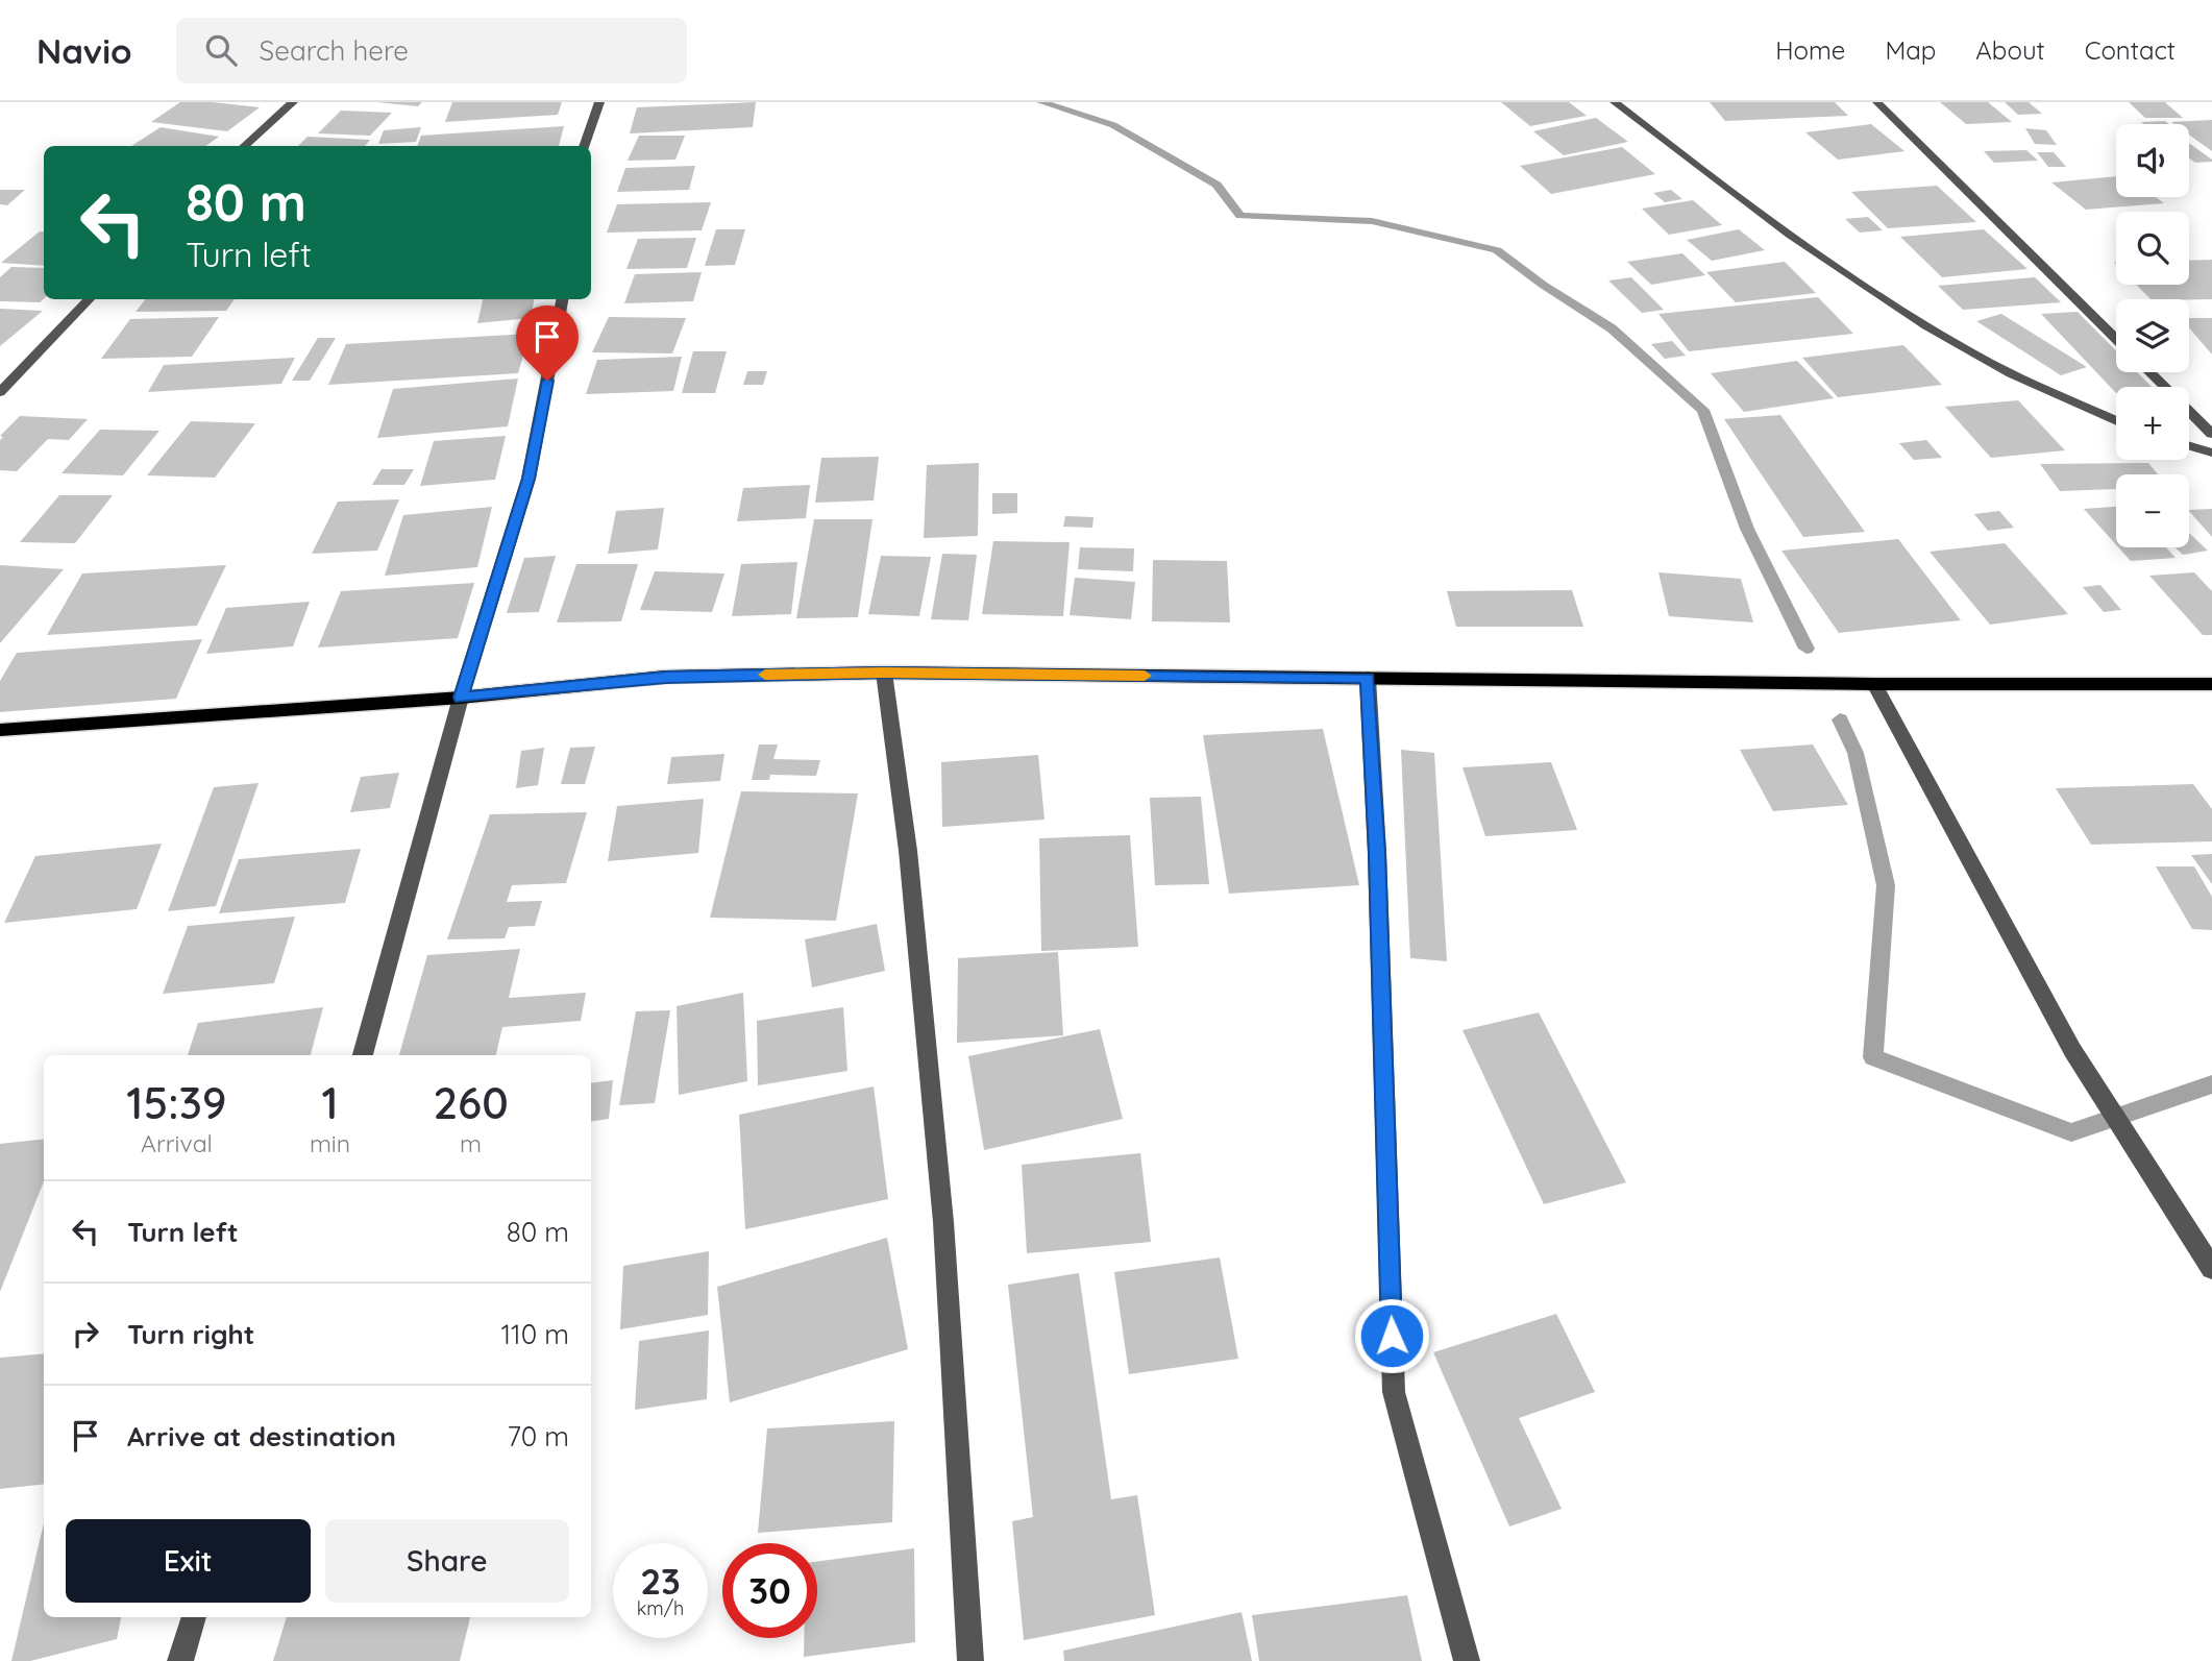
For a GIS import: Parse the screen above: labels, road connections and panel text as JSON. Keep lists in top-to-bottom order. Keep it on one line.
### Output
{"page":{"header":"Navio","search":"Search here","nav":["Home","Map","About","Contact"],"map_buttons":["+","−"],"turn":["80 m","Turn left"],"eta":["15:39","Arrival","1","min","260","m"],"list":[{"name":"Turn left","value":"80 m"},{"name":"Turn right","value":"110 m"},{"name":"Arrive at destination","value":"70 m"}],"buttons":["Exit","Share"],"speed":"23 km/h","limit":"30"}}
